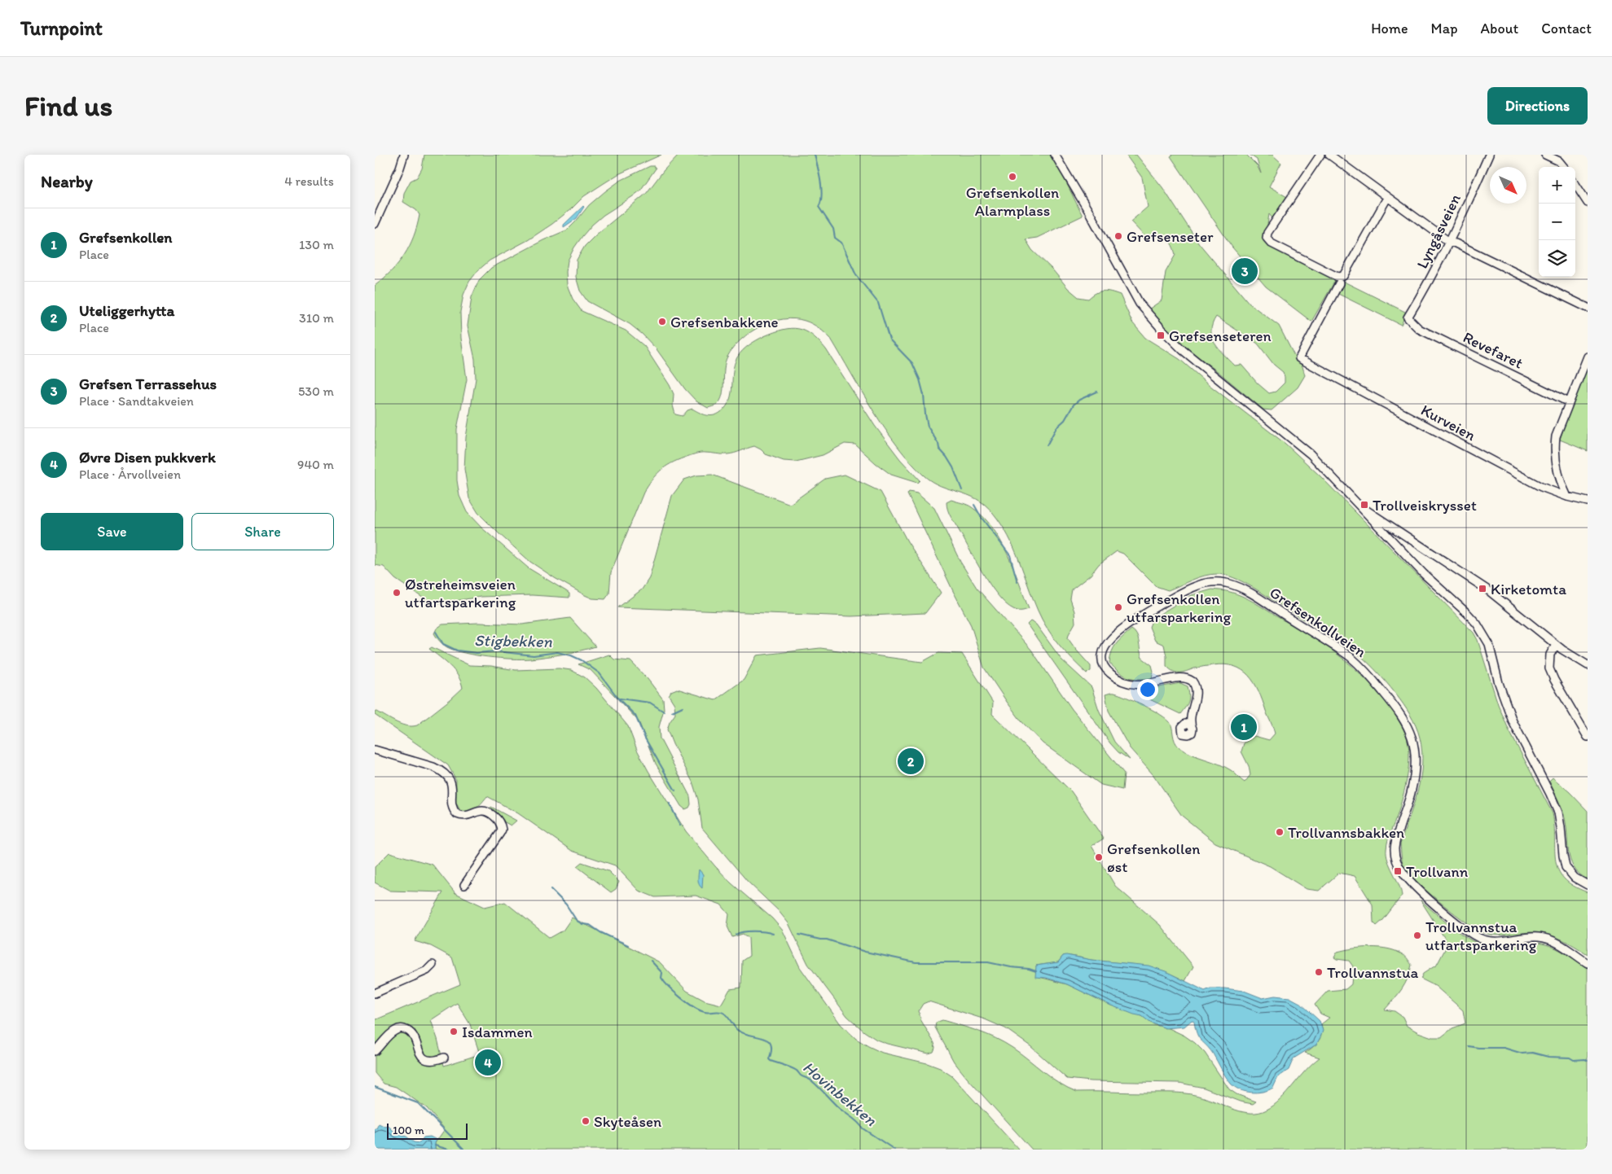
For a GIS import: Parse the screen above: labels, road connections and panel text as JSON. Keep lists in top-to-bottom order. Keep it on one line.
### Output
{"streets":{"street":["Lyngåsveien","Revefaret","Kurveien","Grefsenkollveien"]},"crossings":[["Lyngåsveien","Revefaret"]],"water":["Stigbekken","Hovinbekken"],"places":{"other":["Grefsenkollen Alarmplass","Grefsenseter","Grefsenbakkene","Østreheimsveien utfartsparkering","Grefsenkollen utfarsparkering","Trollvannsbakken","Grefsenkollen øst","Trollvannstua utfartsparkering","Trollvannstua","Isdammen","Skyteåsen"],"transit":["Grefsenseteren","Trollveiskrysset","Kirketomta","Trollvann"]},"scale_bar":"100 m","north":"bottom right","page":{"header":"Turnpoint","nav":["Home","Map","About","Contact"],"buttons":["Directions",["Save","Share"]],"title":"Find us","heading":["Nearby","4 results"],"map_buttons":["+","−"],"list":[{"mark":"1","name":"Grefsenkollen","note":"Place","value":"130 m"},{"mark":"2","name":"Uteliggerhytta","note":"Place","value":"310 m"},{"mark":"3","name":"Grefsen Terrassehus","note":"Place · Sandtakveien","value":"530 m"},{"mark":"4","name":"Øvre Disen pukkverk","note":"Place · Årvollveien","value":"940 m"}],"pins":["3","1","2","4"],"scale":"100 m"}}
